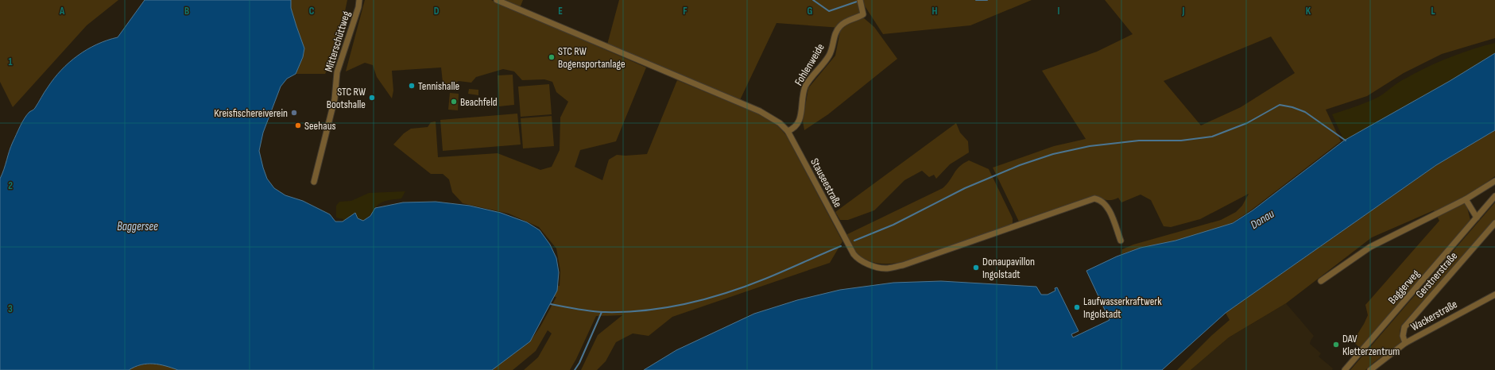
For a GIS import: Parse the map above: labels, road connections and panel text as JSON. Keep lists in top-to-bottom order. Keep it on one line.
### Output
{"streets":{"street":["Mitterschüttweg","Fohlenweide","Stauseestraße","Gerstnerstraße","Baggerweg","Wackerstraße"]},"crossings":[["Fohlenweide","Stauseestraße"],["Gerstnerstraße","Wackerstraße"]],"water":["Donau","Baggersee"],"places":["STC RW Bogensportanlage","Tennishalle","STC RW Bootshalle","Beachfeld","Kreisfischereiverein","Seehaus","Donaupavillon Ingolstadt","Laufwasserkraftwerk Ingolstadt","DAV Kletterzentrum"],"grid":{"columns":["A","B","C","D","E","F","G","H","I","J","K","L"],"rows":["1","2","3"]}}
